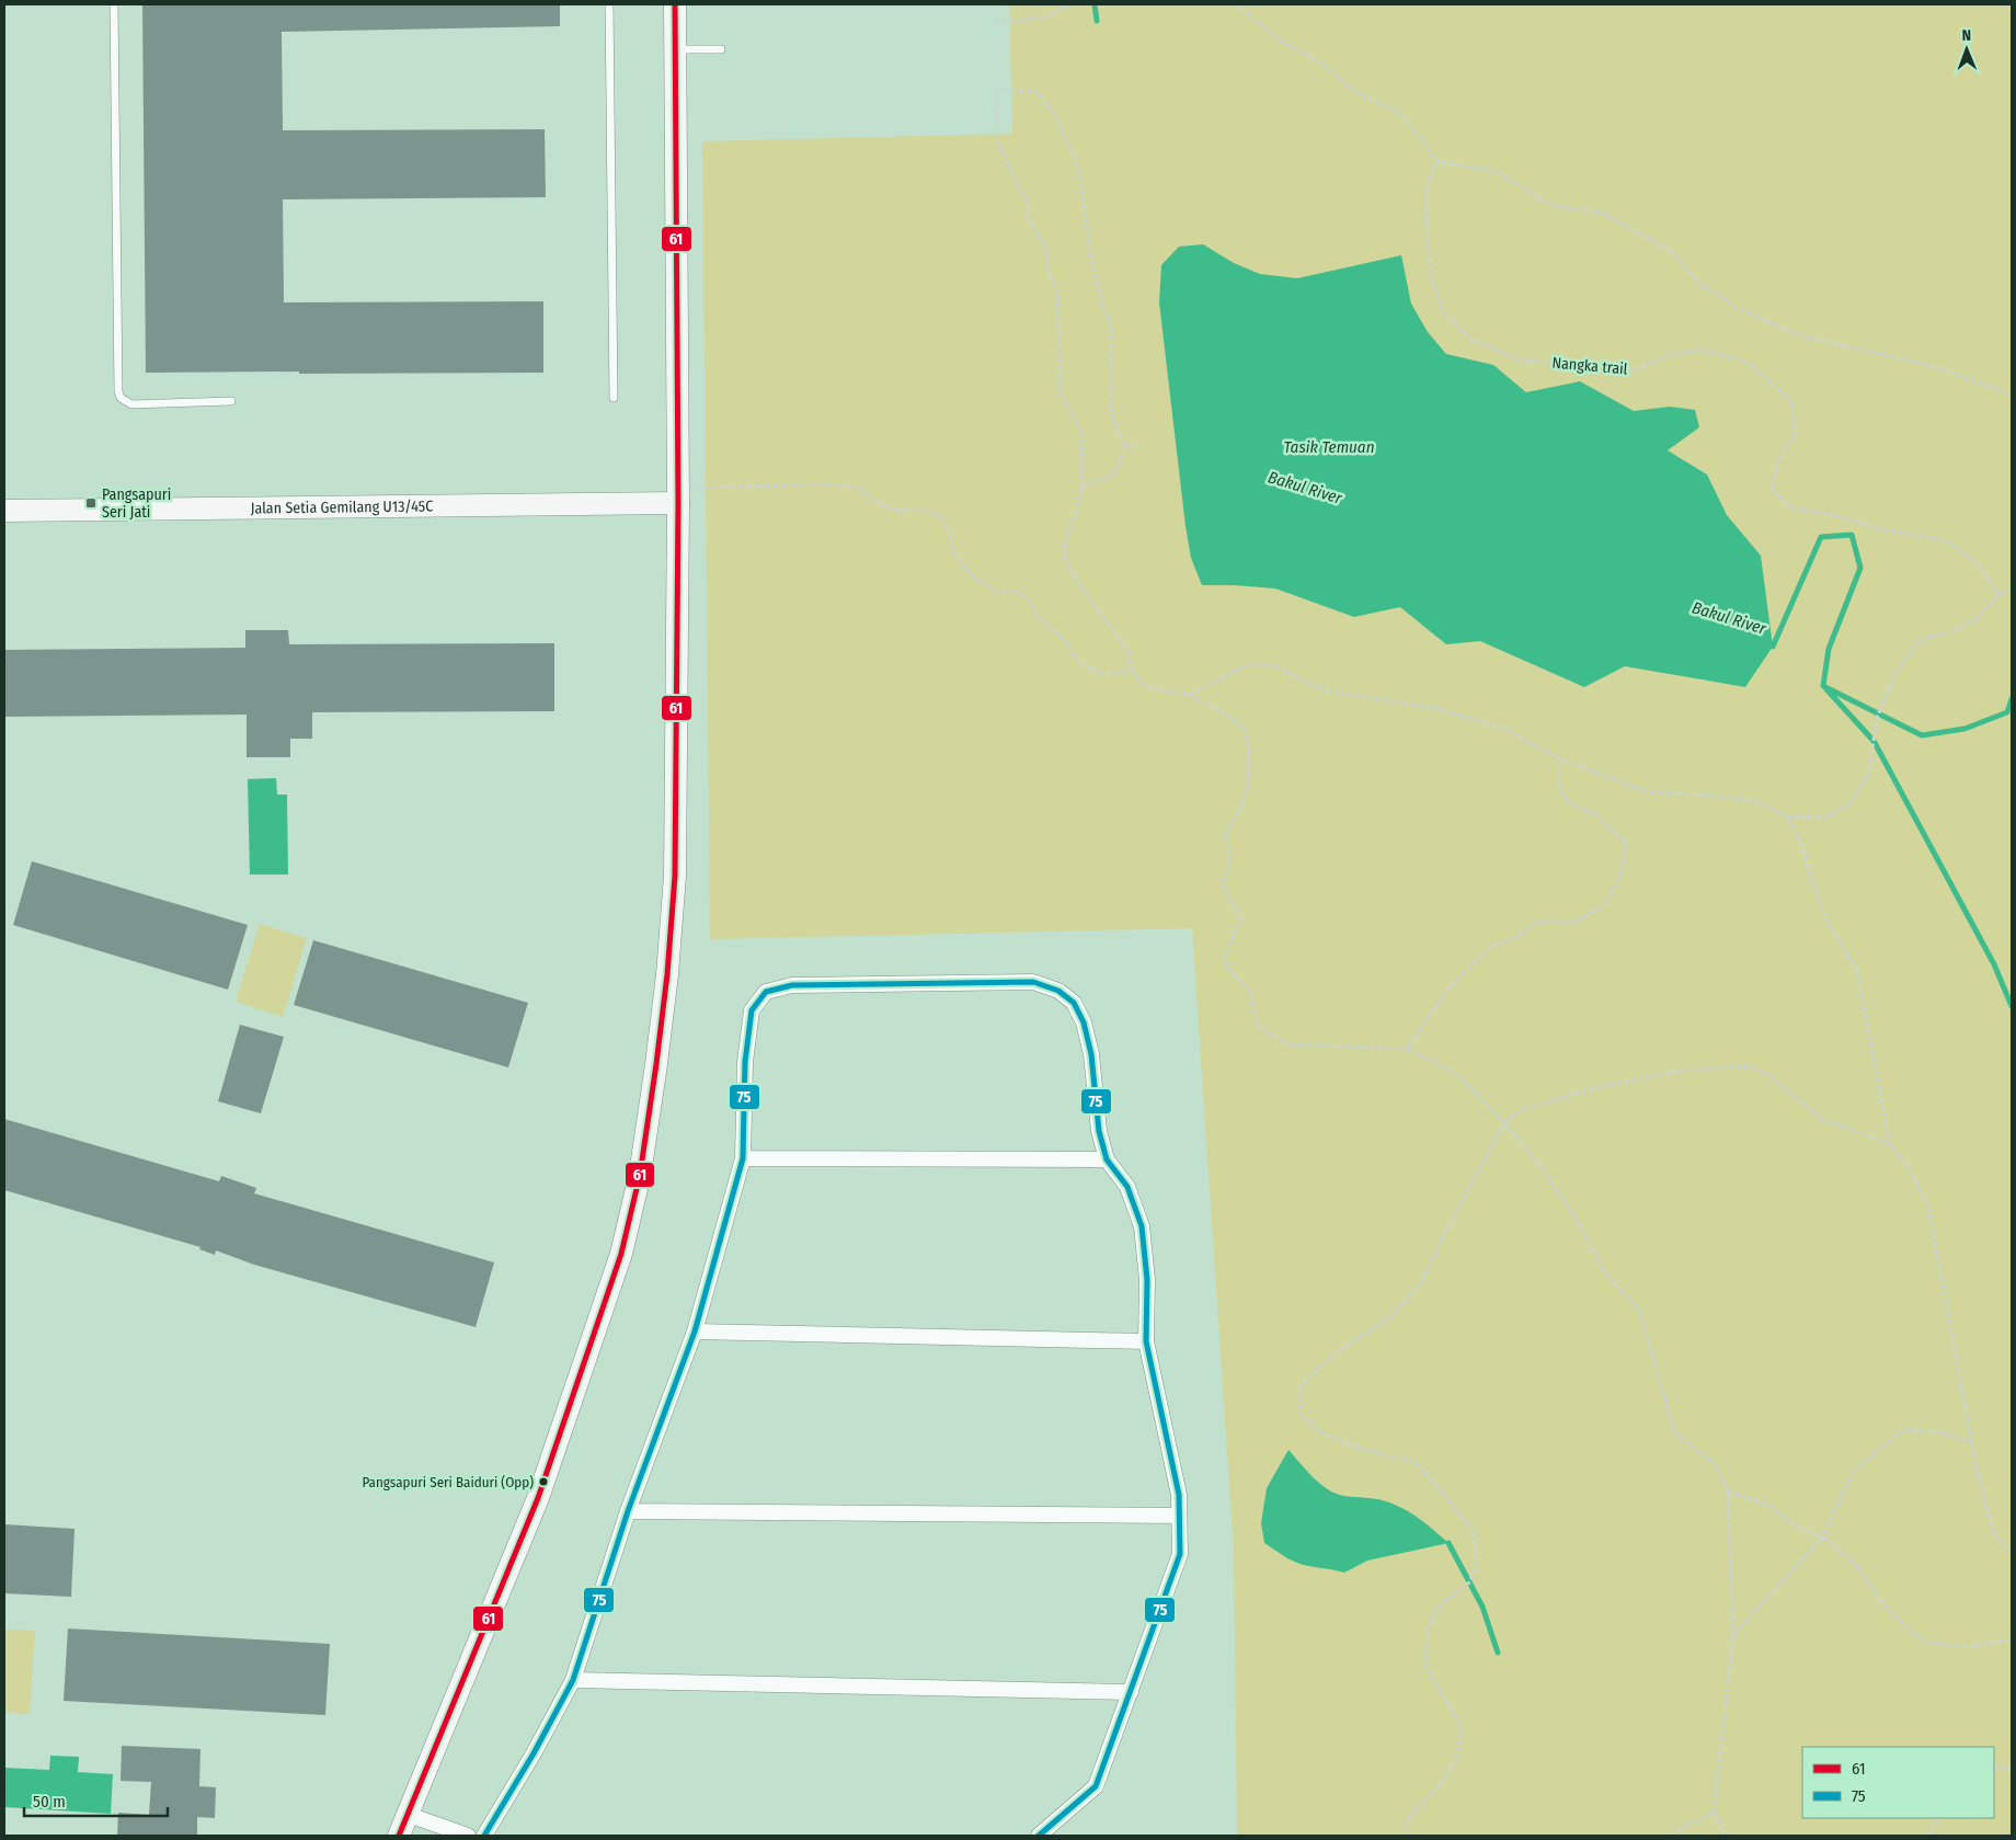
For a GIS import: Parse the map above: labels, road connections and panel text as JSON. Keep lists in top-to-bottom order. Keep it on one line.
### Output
{"streets":{"street":["Jalan Setia Gemilang U13/45C"],"path":["Nangka trail"]},"water":["Tasik Temuan","Bakul River"],"places":{"transit":["Pangsapuri Seri Jati"],"other":["Pangsapuri Seri Baiduri (Opp)"]},"lines":["transit line 61","transit line 75"],"legend":["61","75"],"scale_bar":"50 m","north":"top"}
